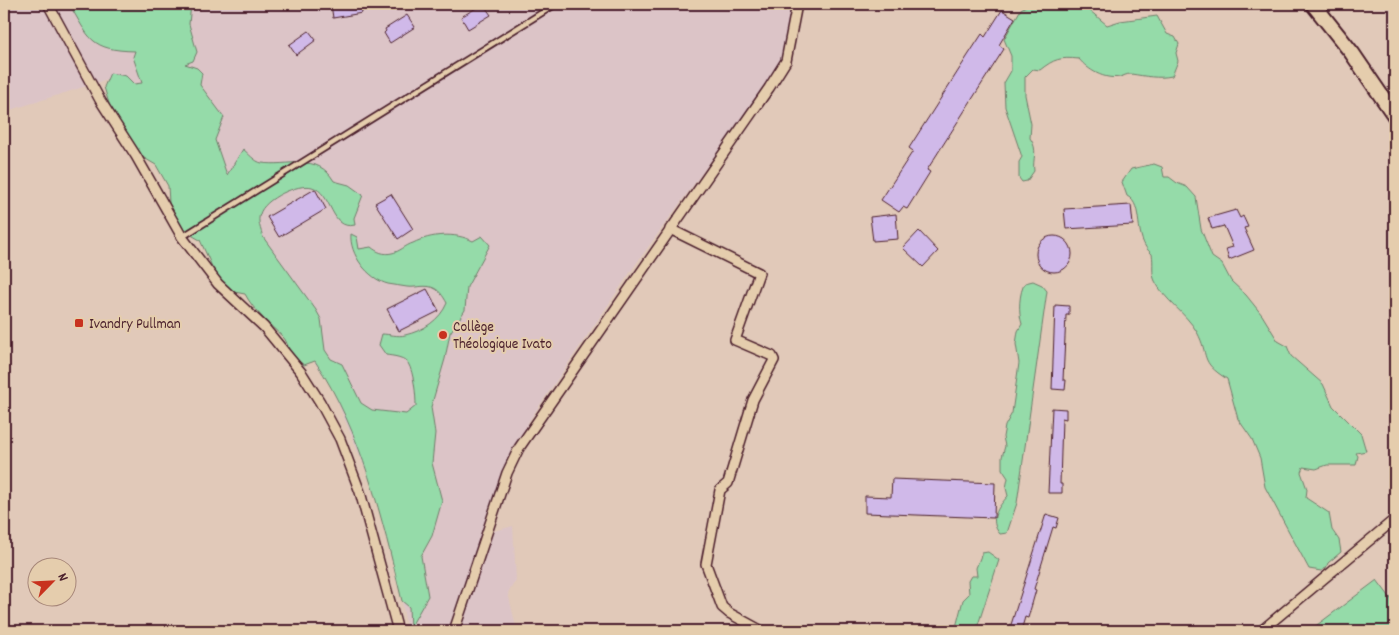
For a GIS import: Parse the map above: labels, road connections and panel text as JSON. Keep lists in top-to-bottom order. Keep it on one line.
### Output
{"places":{"transit":["Ivandry Pullman"],"other":["Collège Théologique Ivato"]},"north":"top right"}
